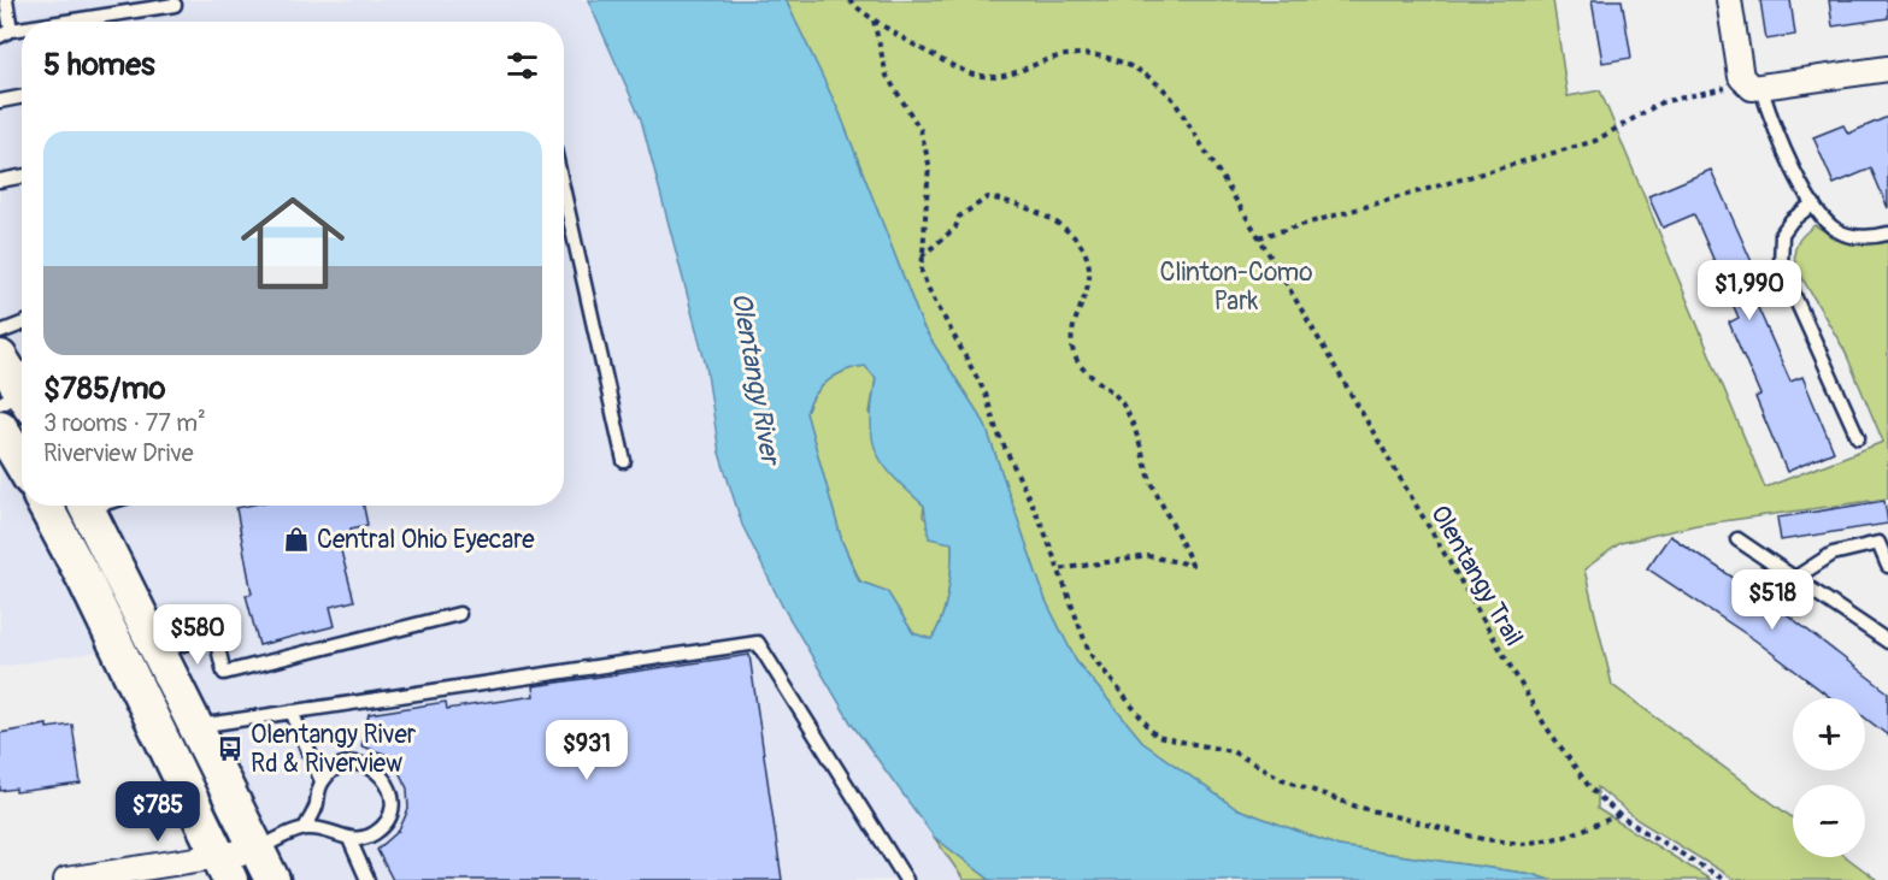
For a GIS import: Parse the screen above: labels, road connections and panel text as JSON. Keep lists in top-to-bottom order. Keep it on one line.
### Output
{"streets":{"path":["Olentangy Trail"]},"water":["Olentangy River"],"parks":["Clinton-Como Park"],"places":{"shop":["Central Ohio Eyecare"],"bus stop":["Olentangy River Rd & Riverview"]},"page":{"heading":"5 homes","list":[{"name":"$785/mo","note":"3 rooms · 77 m² · Riverview Drive"}],"price":["$1,990","$518","$580","$931","$785"],"map_buttons":["+","−"]}}
